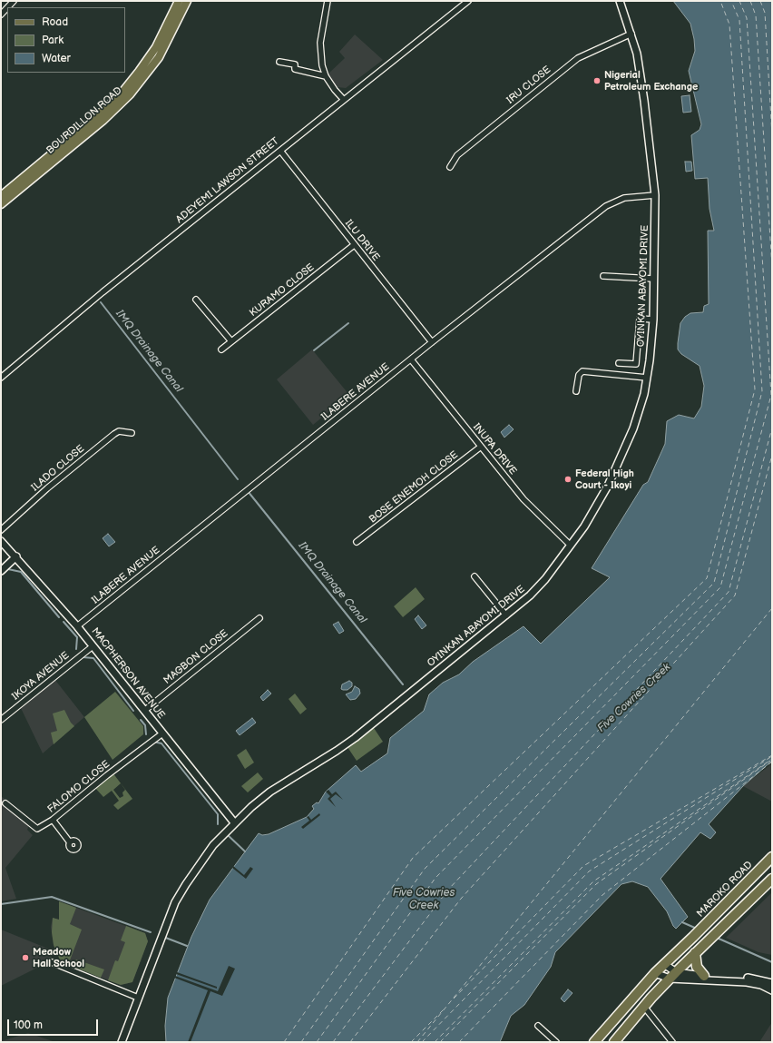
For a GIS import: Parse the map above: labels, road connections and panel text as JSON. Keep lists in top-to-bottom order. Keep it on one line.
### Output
{"streets":{"highway":["MAROKO ROAD"],"main road":["BOURDILLON ROAD"],"street":["IRU CLOSE","ADEYEMI LAWSON STREET","ILU DRIVE","OYINKAN ABAYOMI DRIVE","KURAMO CLOSE","ILABERE AVENUE","INUPA DRIVE","ILADO CLOSE","BOSE ENEMOH CLOSE","MAGBON CLOSE","MACPHERSON AVENUE","IKOYA AVENUE","FALOMO CLOSE"]},"crossings":[["IRU CLOSE","OYINKAN ABAYOMI DRIVE"],["ADEYEMI LAWSON STREET","ILU DRIVE"],["ILU DRIVE","KURAMO CLOSE"],["ILU DRIVE","ILABERE AVENUE"],["OYINKAN ABAYOMI DRIVE","ILABERE AVENUE"],["OYINKAN ABAYOMI DRIVE","INUPA DRIVE"],["OYINKAN ABAYOMI DRIVE","MACPHERSON AVENUE"],["ILABERE AVENUE","INUPA DRIVE"],["ILABERE AVENUE","MACPHERSON AVENUE"],["INUPA DRIVE","BOSE ENEMOH CLOSE"],["MAGBON CLOSE","MACPHERSON AVENUE"],["MACPHERSON AVENUE","IKOYA AVENUE"],["MACPHERSON AVENUE","FALOMO CLOSE"]],"water":["IMQ Drainage Canal","Five Cowries Creek"],"places":["Nigerial Petroleum Exchange","Federal High Court - Ikoyi","Meadow Hall School"],"legend":["Road","Park","Water"],"scale_bar":"100 m"}
